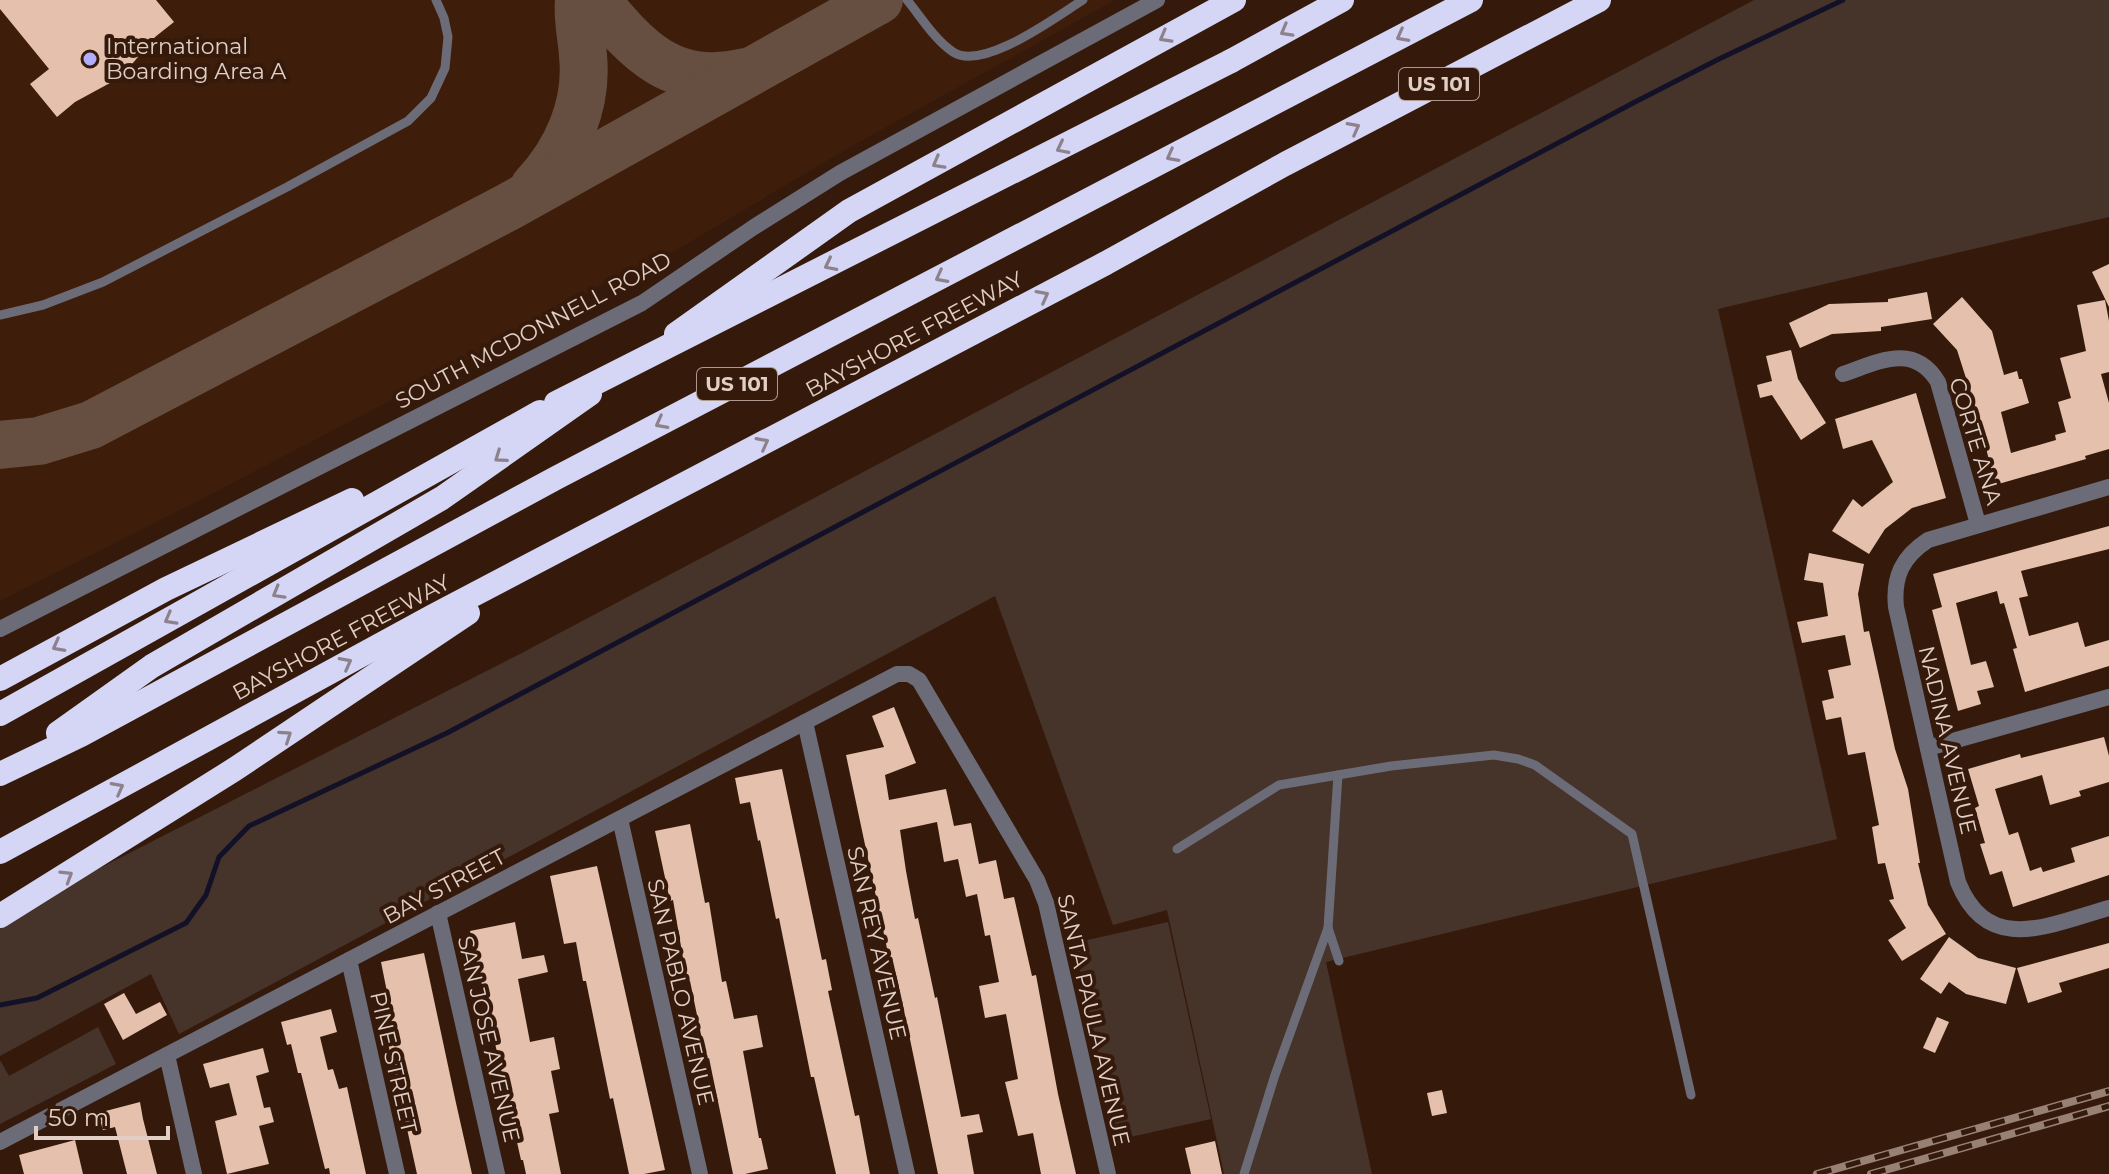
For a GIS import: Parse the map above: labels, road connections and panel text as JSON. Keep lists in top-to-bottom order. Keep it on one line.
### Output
{"streets":{"highway":["US 101","BAYSHORE FREEWAY"],"street":["SOUTH MCDONNELL ROAD","CORTE ANA","NADINA AVENUE","BAY STREET","SAN REY AVENUE","SAN PABLO AVENUE","SANTA PAULA AVENUE","SAN JOSE AVENUE","PINE STREET"]},"crossings":[["CORTE ANA","NADINA AVENUE"],["BAY STREET","SAN REY AVENUE"],["BAY STREET","SAN PABLO AVENUE"],["BAY STREET","SANTA PAULA AVENUE"],["BAY STREET","SAN JOSE AVENUE"],["BAY STREET","PINE STREET"]],"places":["International Boarding Area A"],"scale_bar":"50 m"}
